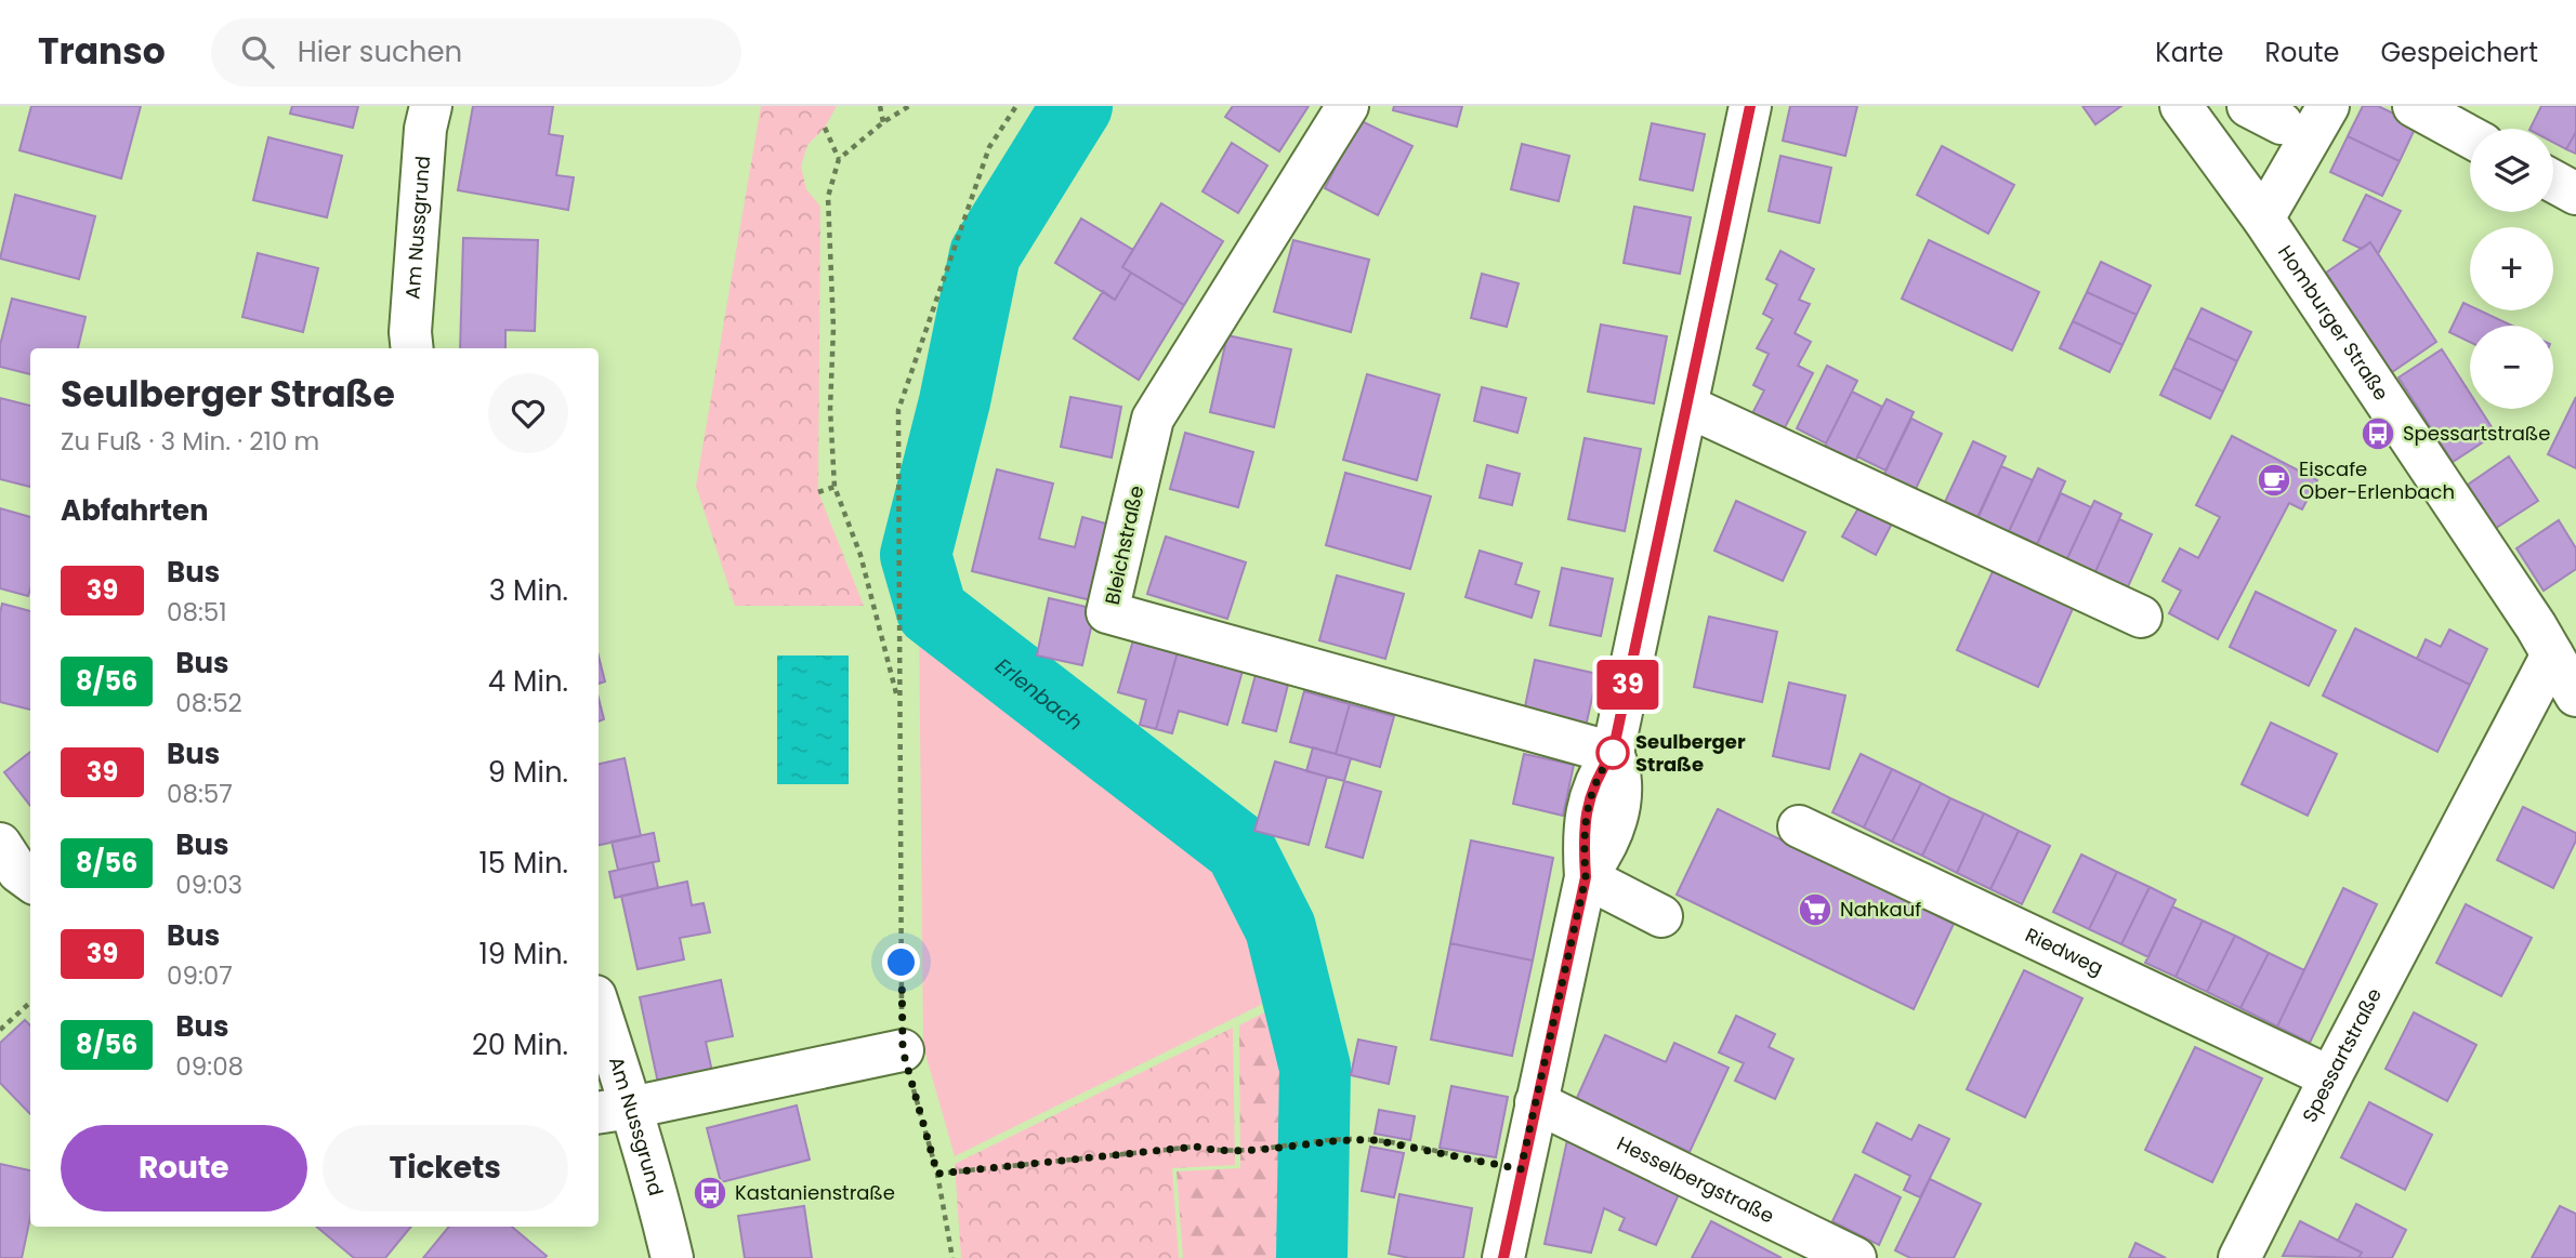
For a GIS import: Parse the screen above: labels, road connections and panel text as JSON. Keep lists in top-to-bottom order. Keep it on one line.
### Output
{"streets":{"street":["Am Nussgrund","Homburger Straße","Bleichstraße","Riedweg","Spessartstraße","Hesselbergstraße"]},"crossings":[["Homburger Straße","Spessartstraße"],["Riedweg","Spessartstraße"]],"water":["Erlenbach"],"places":{"bus stop":["Spessartstraße","Kastanienstraße"],"cafe":["Eiscafe Ober-Erlenbach"],"other":["Seulberger Straße"],"supermarket":["Nahkauf"]},"lines":["bus line 39"],"page":{"header":"Transo","search":"Hier suchen","nav":["Karte","Route","Gespeichert"],"on_map":"39","map_buttons":["+","−"],"heading":[["Seulberger Straße","Zu Fuß · 3 Min. · 210 m"],"Abfahrten"],"list":[{"mark":"39","name":"Bus","note":"08:51","value":"3 Min."},{"mark":"8/56","name":"Bus","note":"08:52","value":"4 Min."},{"mark":"39","name":"Bus","note":"08:57","value":"9 Min."},{"mark":"8/56","name":"Bus","note":"09:03","value":"15 Min."},{"mark":"39","name":"Bus","note":"09:07","value":"19 Min."},{"mark":"8/56","name":"Bus","note":"09:08","value":"20 Min."}],"buttons":["Route","Tickets"]}}
